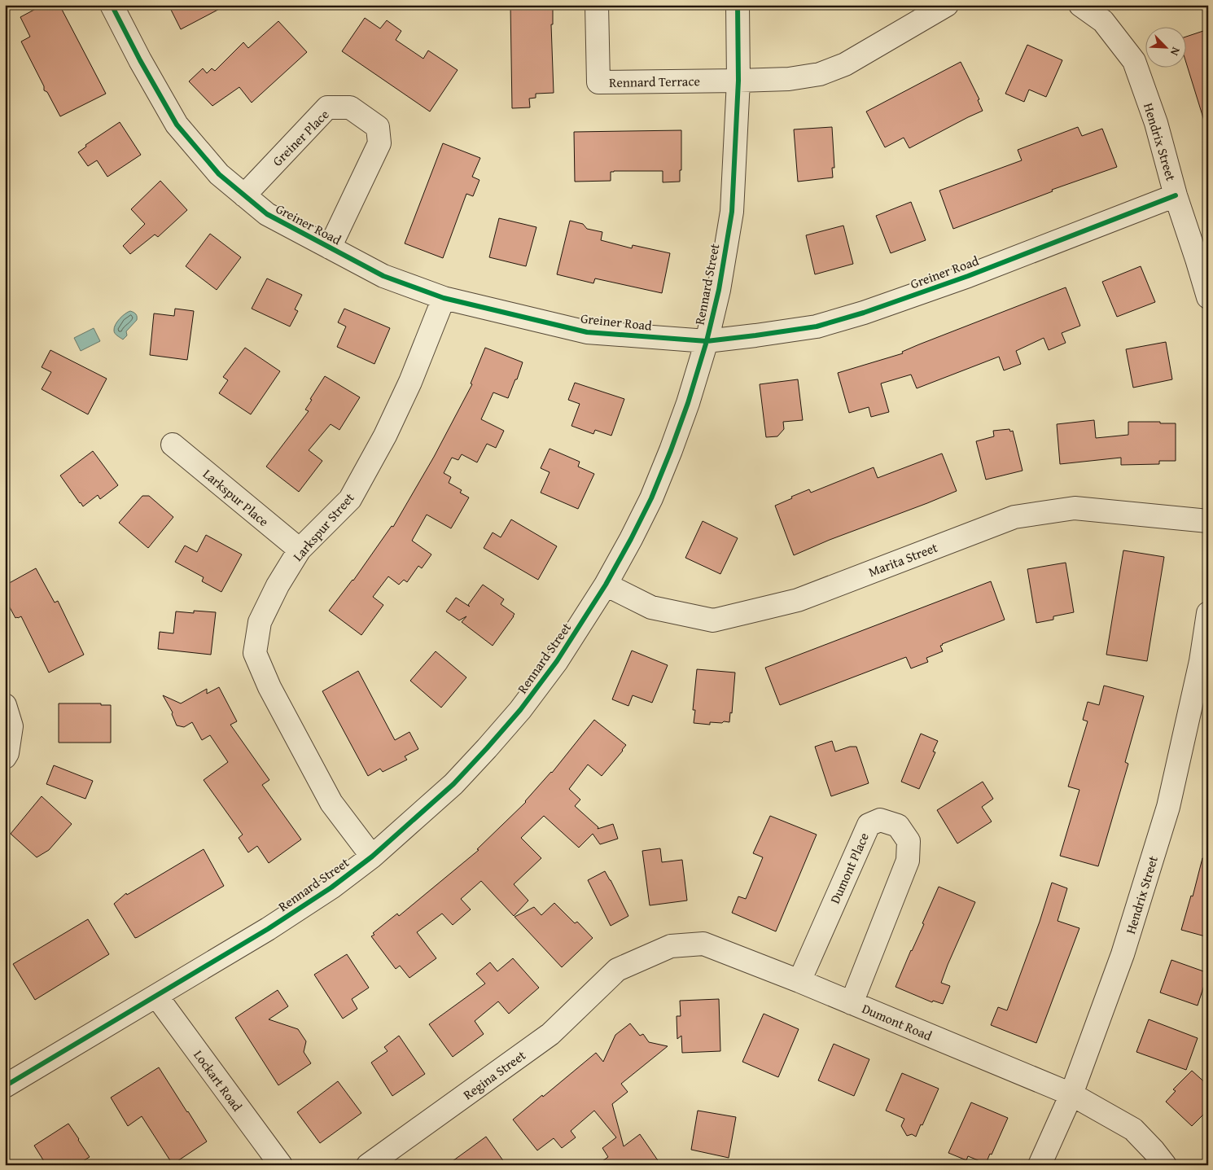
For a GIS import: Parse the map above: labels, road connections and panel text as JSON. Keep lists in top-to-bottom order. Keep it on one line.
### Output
{"streets":{"street":["Rennard Terrace","Greiner Place","Hendrix Street","Greiner Road","Rennard Street","Larkspur Place","Larkspur Street","Marita Street","Dumont Place","Dumont Road","Regina Street","Lockart Road"]},"crossings":[["Rennard Terrace","Rennard Street"],["Greiner Place","Greiner Road"],["Hendrix Street","Greiner Road"],["Hendrix Street","Dumont Road"],["Greiner Road","Rennard Street"],["Greiner Road","Larkspur Street"],["Rennard Street","Larkspur Street"],["Rennard Street","Marita Street"],["Rennard Street","Lockart Road"],["Larkspur Place","Larkspur Street"],["Dumont Place","Dumont Road"],["Dumont Road","Regina Street"]],"north":"bottom right"}
